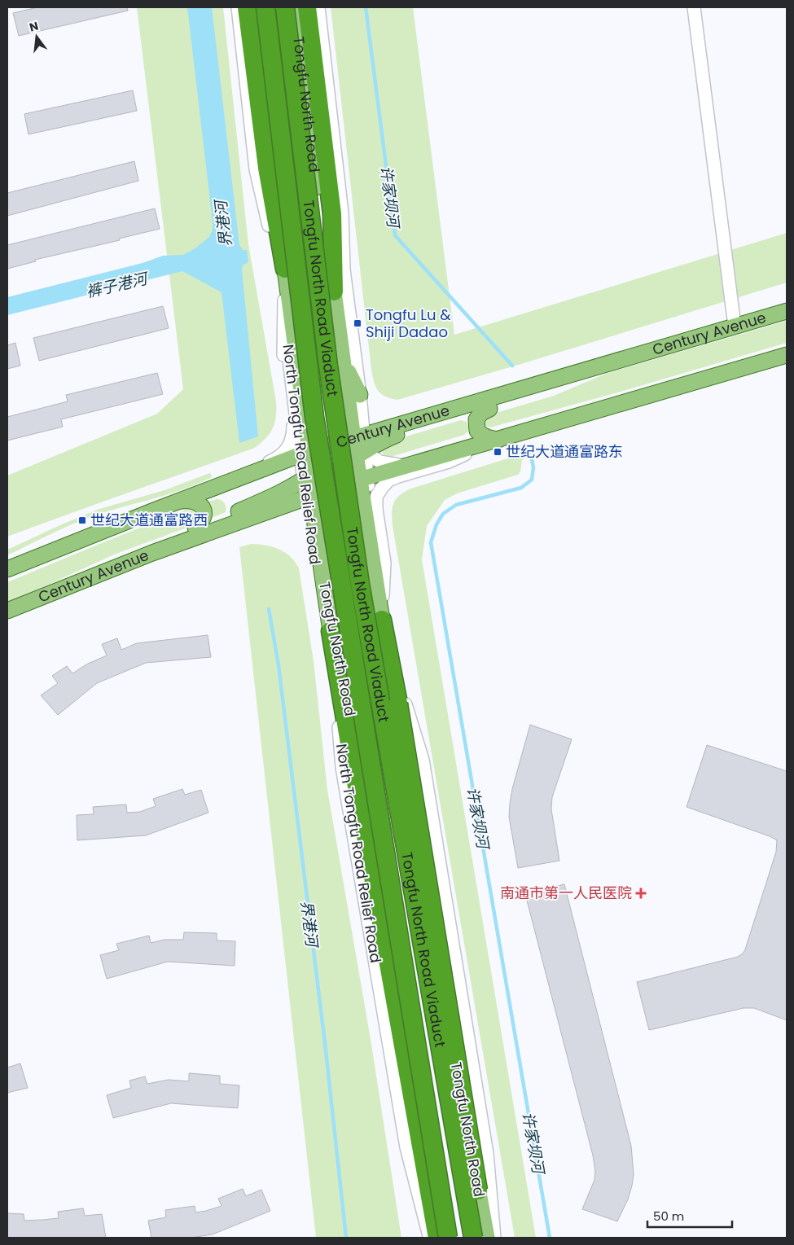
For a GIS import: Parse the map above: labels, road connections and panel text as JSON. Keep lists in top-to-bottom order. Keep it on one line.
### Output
{"streets":{"highway":["Tongfu North Road Viaduct"],"main road":["Tongfu North Road","Century Avenue"],"street":["North Tongfu Road Relief Road"]},"crossings":[["Tongfu North Road","Century Avenue"],["Tongfu North Road","North Tongfu Road Relief Road"],["Century Avenue","North Tongfu Road Relief Road"]],"water":["许家坝河","界港河","裤子港河"],"places":{"transit":["Tongfu Lu & Shiji Dadao","世纪大道通富路东","世纪大道通富路西"],"health":["南通市第一人民医院"]},"scale_bar":"50 m","north":"top"}
